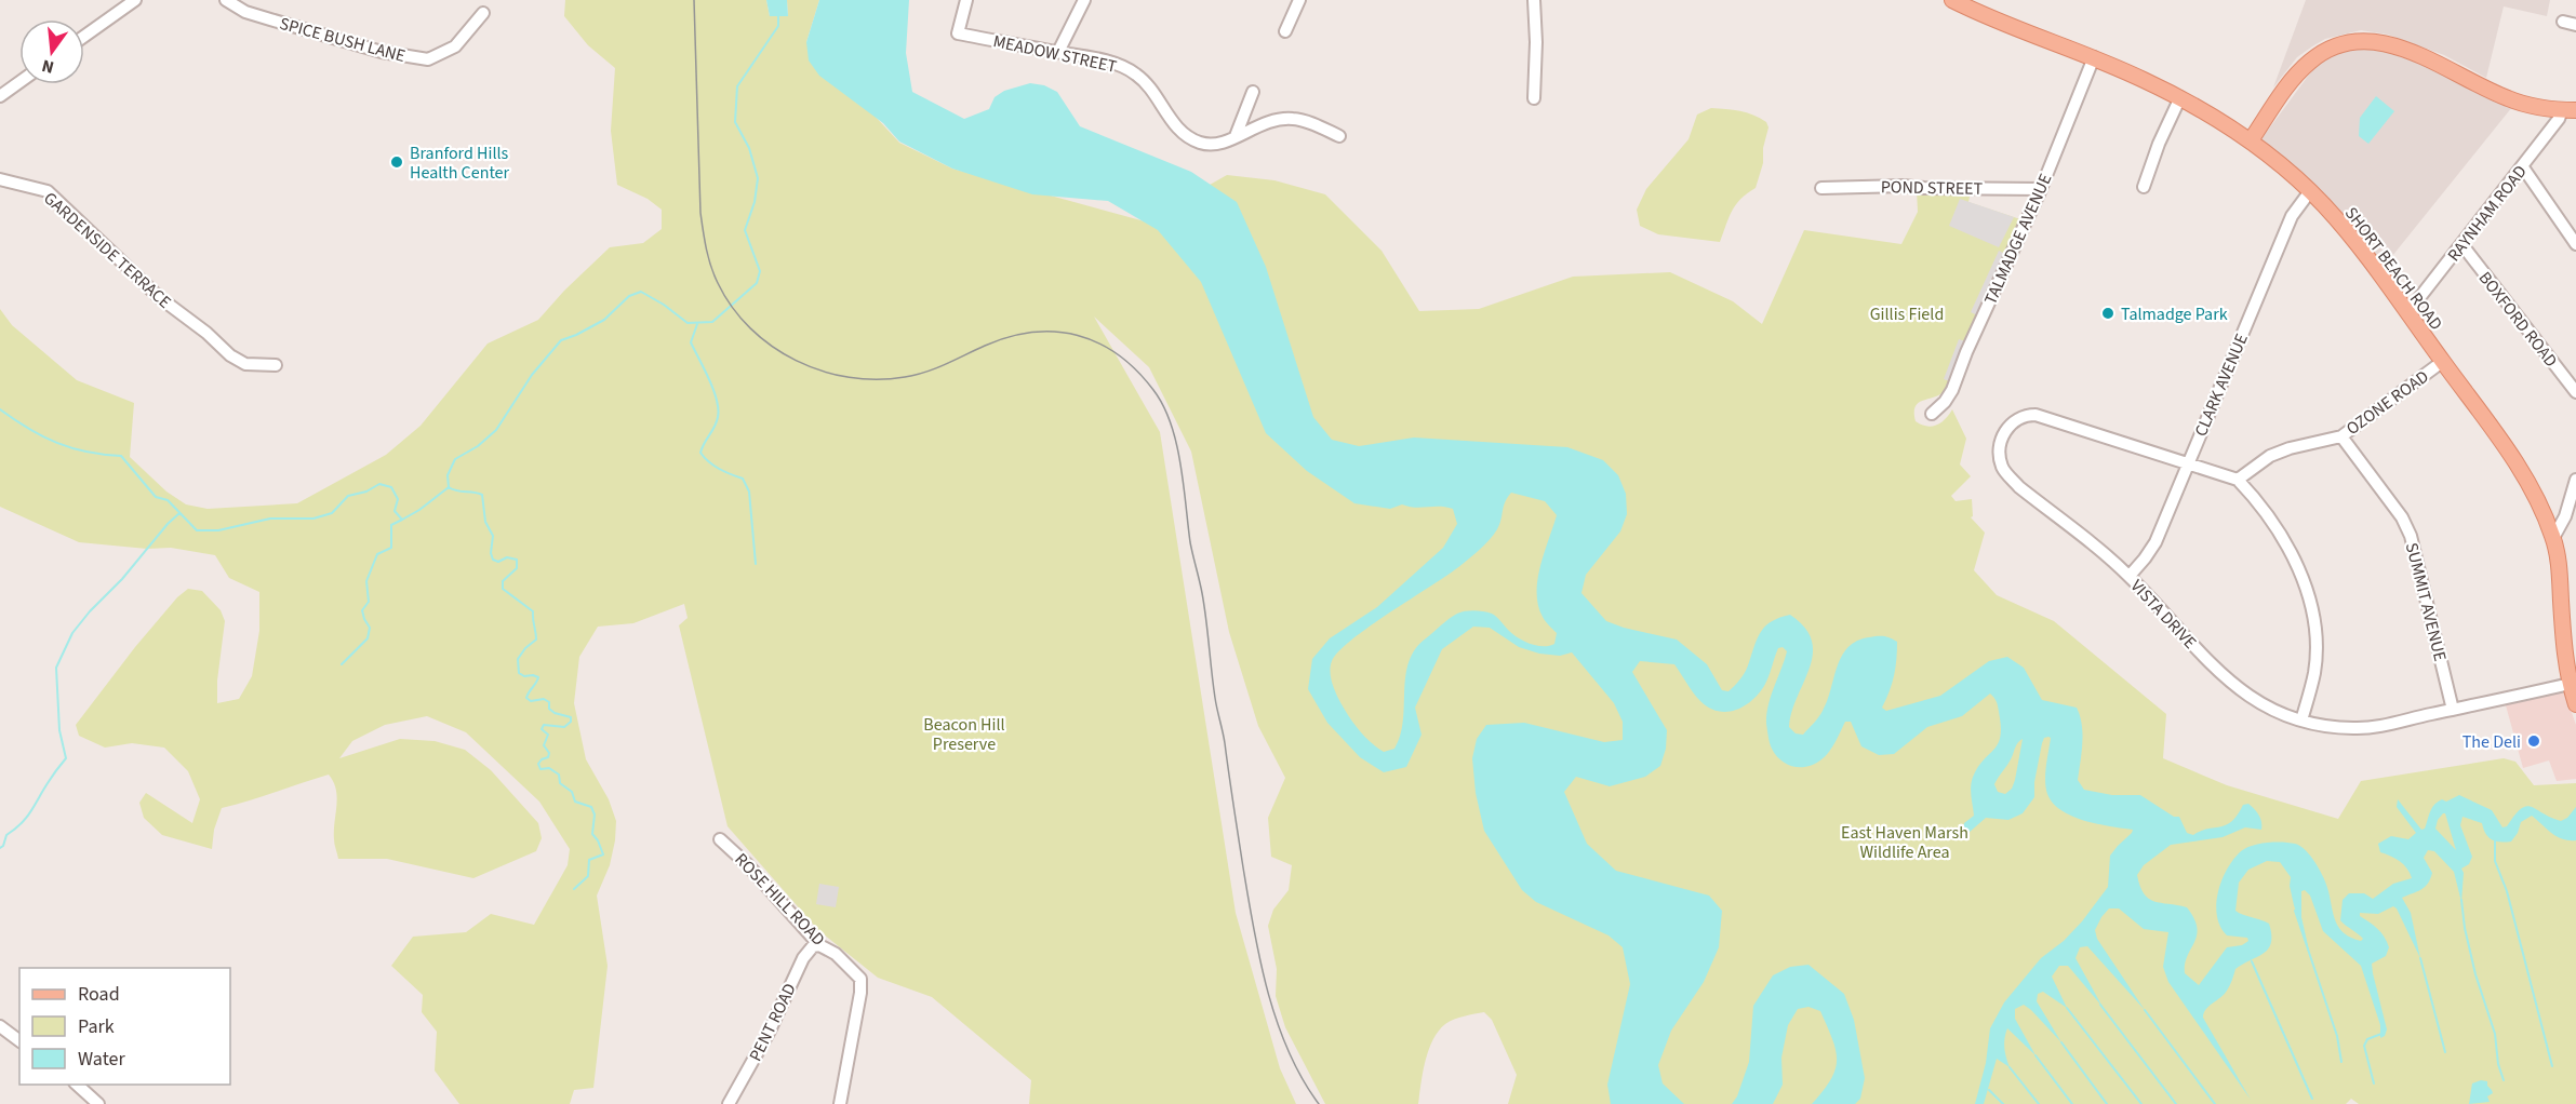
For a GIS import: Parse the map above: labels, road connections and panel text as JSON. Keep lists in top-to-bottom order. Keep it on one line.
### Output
{"streets":{"main road":["SHORT BEACH ROAD"],"street":["SPICE BUSH LANE","MEADOW STREET","POND STREET","RAYNHAM ROAD","TALMADGE AVENUE","GARDENSIDE TERRACE","BOXFORD ROAD","CLARK AVENUE","OZONE ROAD","SUMMIT AVENUE","VISTA DRIVE","ROSE HILL ROAD","PENT ROAD"]},"crossings":[["POND STREET","TALMADGE AVENUE"],["RAYNHAM ROAD","SHORT BEACH ROAD"],["RAYNHAM ROAD","BOXFORD ROAD"],["TALMADGE AVENUE","SHORT BEACH ROAD"],["SHORT BEACH ROAD","CLARK AVENUE"],["SHORT BEACH ROAD","OZONE ROAD"],["SHORT BEACH ROAD","VISTA DRIVE"],["CLARK AVENUE","VISTA DRIVE"],["OZONE ROAD","SUMMIT AVENUE"],["SUMMIT AVENUE","VISTA DRIVE"],["ROSE HILL ROAD","PENT ROAD"]],"parks":["Gillis Field","Beacon Hill Preserve","East Haven Marsh Wildlife Area"],"places":["Branford Hills Health Center","Talmadge Park","The Deli"],"legend":["Road","Park","Water"],"north":"bottom"}
